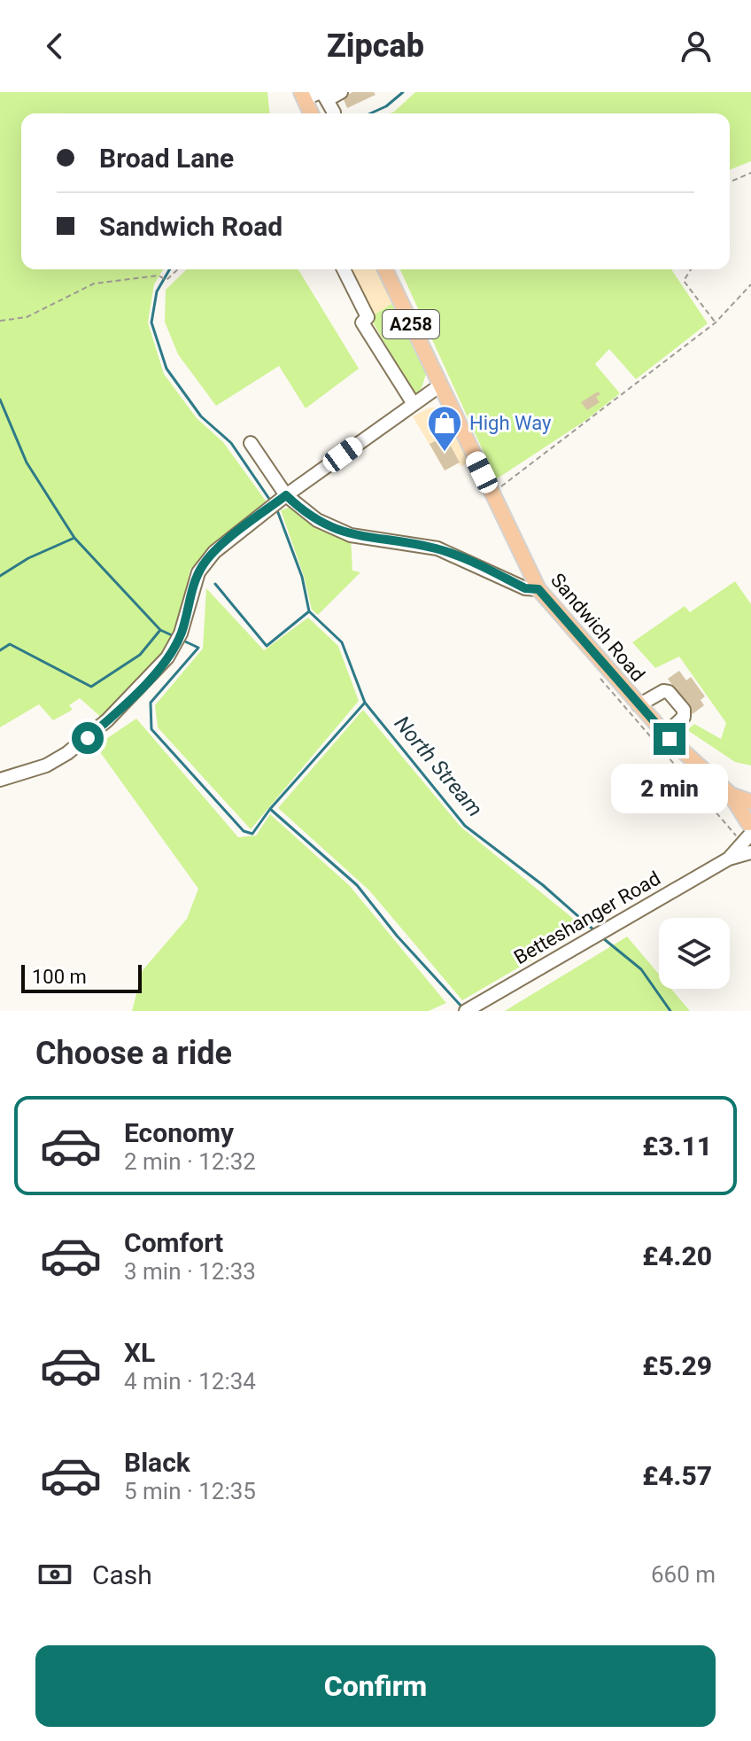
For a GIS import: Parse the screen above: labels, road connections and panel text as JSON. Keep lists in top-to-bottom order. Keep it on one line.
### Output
{"streets":{"main road":["A258","Sandwich Road"],"street":["Betteshanger Road"]},"crossings":[["Sandwich Road","Betteshanger Road"]],"water":["North Stream"],"places":{"shop":["High Way"]},"scale_bar":"100 m","page":{"header":"Zipcab","banner":["Broad Lane","Sandwich Road"],"bubble":"2 min","scale":"100 m","heading":"Choose a ride","list":[{"name":"Economy","note":"2 min · 12:32","value":"£3.11"},{"name":"Comfort","note":"3 min · 12:33","value":"£4.20"},{"name":"XL","note":"4 min · 12:34","value":"£5.29"},{"name":"Black","note":"5 min · 12:35","value":"£4.57"}],"pay":["Cash","660 m"],"buttons":"Confirm"}}
